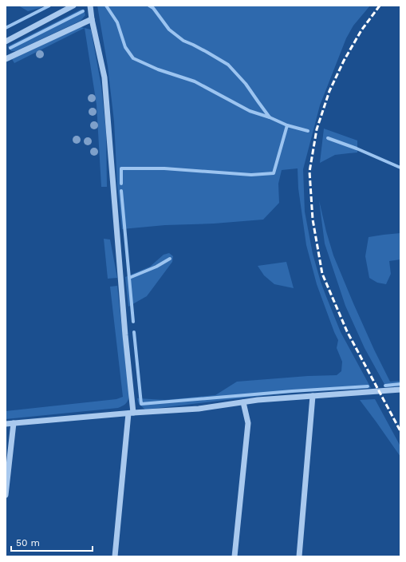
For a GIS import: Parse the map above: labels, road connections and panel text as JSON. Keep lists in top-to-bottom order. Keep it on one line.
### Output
{"scale_bar":"50 m"}
